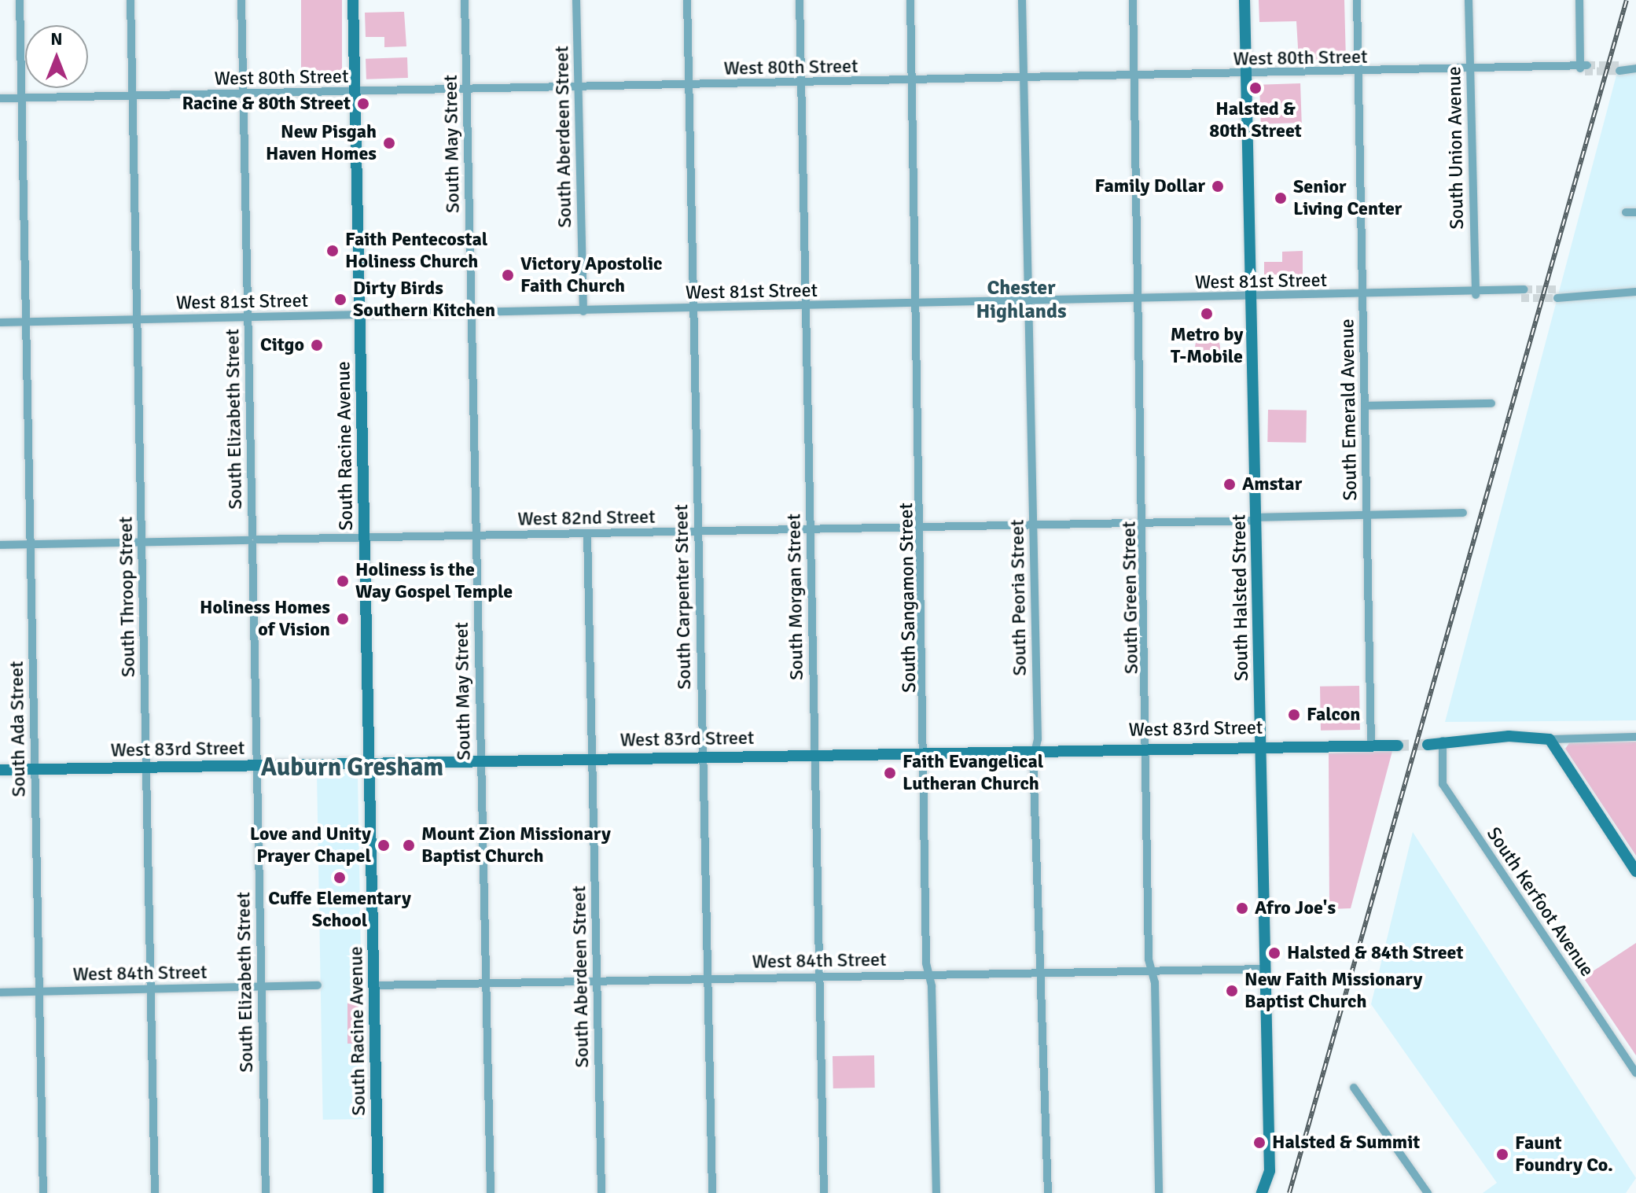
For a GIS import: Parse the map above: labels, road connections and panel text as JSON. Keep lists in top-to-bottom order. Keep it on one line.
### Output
{"streets":{"street":["West 80th Street","South Aberdeen Street","South May Street","South Union Avenue","West 81st Street","South Emerald Avenue","South Elizabeth Street","South Racine Avenue","West 82nd Street","South Throop Street","South Carpenter Street","South Morgan Street","South Sangamon Street","South Peoria Street","South Green Street","South Halsted Street","South Ada Street","West 83rd Street","South Kerfoot Avenue","West 84th Street"]},"crossings":[["West 80th Street","South Aberdeen Street"],["West 80th Street","South May Street"],["West 80th Street","South Union Avenue"],["West 80th Street","South Emerald Avenue"],["West 80th Street","South Elizabeth Street"],["West 80th Street","South Racine Avenue"],["West 80th Street","South Throop Street"],["West 80th Street","South Carpenter Street"],["West 80th Street","South Morgan Street"],["West 80th Street","South Sangamon Street"],["West 80th Street","South Peoria Street"],["West 80th Street","South Green Street"],["West 80th Street","South Halsted Street"],["West 80th Street","South Ada Street"],["South Aberdeen Street","West 81st Street"],["South Aberdeen Street","West 82nd Street"],["South Aberdeen Street","West 83rd Street"],["South Aberdeen Street","West 84th Street"],["South May Street","West 81st Street"],["South May Street","West 82nd Street"],["South May Street","West 83rd Street"],["South May Street","West 84th Street"],["South Union Avenue","West 81st Street"],["West 81st Street","South Emerald Avenue"],["West 81st Street","South Elizabeth Street"],["West 81st Street","South Racine Avenue"],["West 81st Street","South Throop Street"],["West 81st Street","South Carpenter Street"],["West 81st Street","South Morgan Street"],["West 81st Street","South Sangamon Street"],["West 81st Street","South Peoria Street"],["West 81st Street","South Green Street"],["West 81st Street","South Halsted Street"],["West 81st Street","South Ada Street"],["South Emerald Avenue","West 82nd Street"],["South Emerald Avenue","West 83rd Street"],["South Elizabeth Street","West 82nd Street"],["South Elizabeth Street","West 83rd Street"],["South Elizabeth Street","West 84th Street"],["South Racine Avenue","West 82nd Street"],["South Racine Avenue","West 83rd Street"],["South Racine Avenue","West 84th Street"],["West 82nd Street","South Throop Street"],["West 82nd Street","South Carpenter Street"],["West 82nd Street","South Morgan Street"],["West 82nd Street","South Sangamon Street"],["West 82nd Street","South Peoria Street"],["West 82nd Street","South Green Street"],["West 82nd Street","South Halsted Street"],["West 82nd Street","South Ada Street"],["South Throop Street","West 83rd Street"],["South Throop Street","West 84th Street"],["South Carpenter Street","West 83rd Street"],["South Carpenter Street","West 84th Street"],["South Morgan Street","West 83rd Street"],["South Morgan Street","West 84th Street"],["South Sangamon Street","West 83rd Street"],["South Sangamon Street","West 84th Street"],["South Peoria Street","West 83rd Street"],["South Peoria Street","West 84th Street"],["South Green Street","West 83rd Street"],["South Green Street","West 84th Street"],["South Halsted Street","West 83rd Street"],["South Halsted Street","West 84th Street"],["South Ada Street","West 83rd Street"],["South Ada Street","West 84th Street"]],"districts":["Chester Highlands","Auburn Gresham"],"places":["Halsted & 80th Street","Racine & 80th Street","New Pisgah Haven Homes","Family Dollar","Senior Living Center","Faith Pentecostal Holiness Church","Victory Apostolic Faith Church","Dirty Birds Southern Kitchen","Metro by T-Mobile","Citgo","Amstar","Holiness is the Way Gospel Temple","Holiness Homes of Vision","Falcon","Faith Evangelical Lutheran Church","Love and Unity Prayer Chapel","Mount Zion Missionary Baptist Church","Cuffe Elementary School","Afro Joe's","Halsted & 84th Street","New Faith Missionary Baptist Church","Halsted & Summit","Faunt Foundry Co."],"north":"top"}
